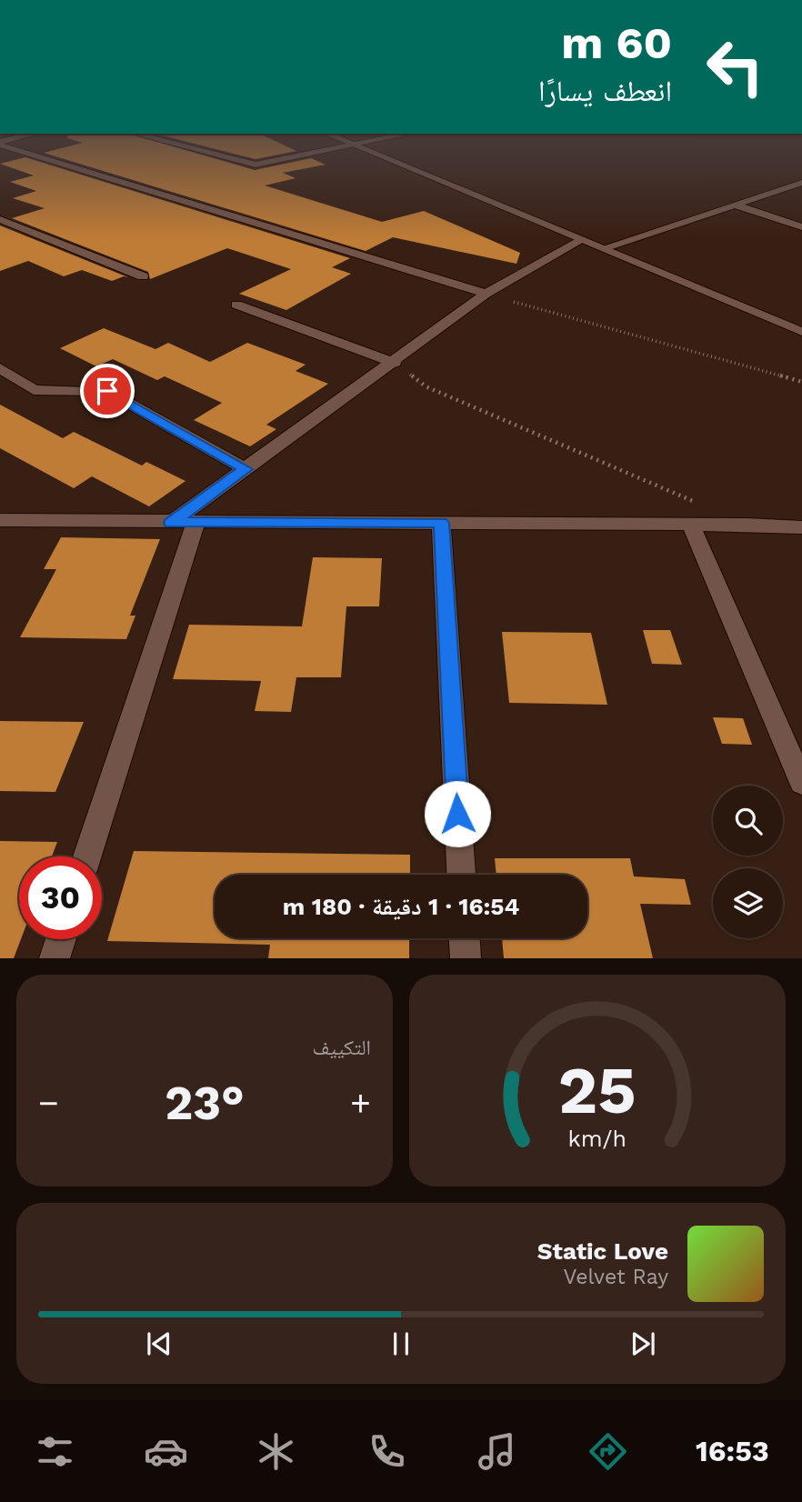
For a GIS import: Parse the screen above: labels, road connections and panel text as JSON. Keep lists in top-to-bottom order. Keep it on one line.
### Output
{"page":{"turn":["60 m","انعطف يسارًا"],"limit":"30","trip":"16:54 · 1 دقيقة · 180 m","tile":"التكييف","heat":["−","23°","+"],"song":["Static Love","Velvet Ray"],"tabs":"16:53","gauge":["25","km/h"]}}
